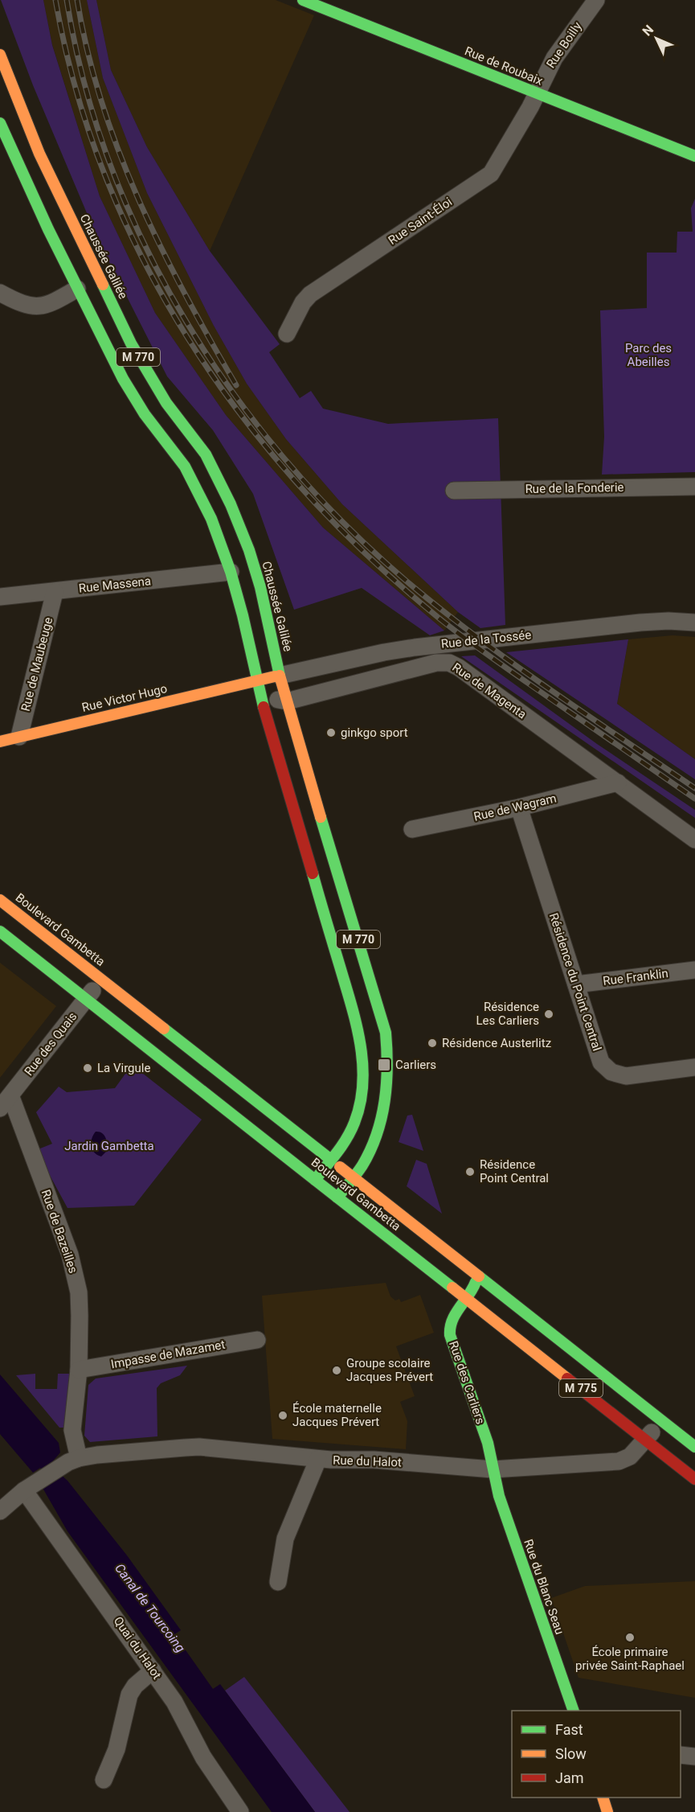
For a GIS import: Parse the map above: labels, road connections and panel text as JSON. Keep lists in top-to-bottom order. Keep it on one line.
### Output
{"streets":{"main road":["Rue de Roubaix","Chaussée Galilée","M 770","Rue Victor Hugo","Boulevard Gambetta","Rue des Carliers","M 775","Rue du Blanc Seau"],"street":["Rue Boilly","Rue Saint-Éloi","Rue de la Fonderie","Rue Massena","Rue de la Tossée","Rue de Maubeuge","Rue de Magenta","Rue de Wagram","Rue Franklin","Résidence du Point Central","Rue des Quais","Rue de Bazeilles","Impasse de Mazamet","Rue du Halot","Quai du Halot"]},"crossings":[["Rue Boilly","Rue de Roubaix"],["Rue Boilly","Rue Saint-Éloi"],["Rue de Roubaix","Rue Saint-Éloi"],["Chaussée Galilée","Rue de la Tossée"],["Chaussée Galilée","Rue de Magenta"],["Chaussée Galilée","Rue Victor Hugo"],["Chaussée Galilée","Boulevard Gambetta"],["M 770","Rue Massena"],["M 770","Rue Victor Hugo"],["M 770","Boulevard Gambetta"],["Rue Massena","Rue de Maubeuge"],["Rue de la Tossée","Rue Victor Hugo"],["Rue de Maubeuge","Rue Victor Hugo"],["Rue de Magenta","Rue de Wagram"],["Rue de Wagram","Résidence du Point Central"],["Boulevard Gambetta","Rue des Quais"],["Boulevard Gambetta","Rue des Carliers"],["Boulevard Gambetta","Rue du Halot"],["Rue Franklin","Résidence du Point Central"],["Rue des Quais","Rue de Bazeilles"],["Rue de Bazeilles","Impasse de Mazamet"],["Rue de Bazeilles","Rue du Halot"],["Rue des Carliers","Rue du Halot"],["Rue des Carliers","Rue du Blanc Seau"],["Rue du Halot","Rue du Blanc Seau"],["Rue du Halot","Quai du Halot"]],"water":["Canal de Tourcoing"],"parks":["Parc des Abeilles","Jardin Gambetta"],"places":{"other":["ginkgo sport","Résidence Les Carliers","Résidence Austerlitz","La Virgule","Résidence Point Central","Groupe scolaire Jacques Prévert","École maternelle Jacques Prévert","École primaire privée Saint-Raphael"],"transit":["Carliers"]},"legend":["Fast","Slow","Jam"],"north":"top left"}
